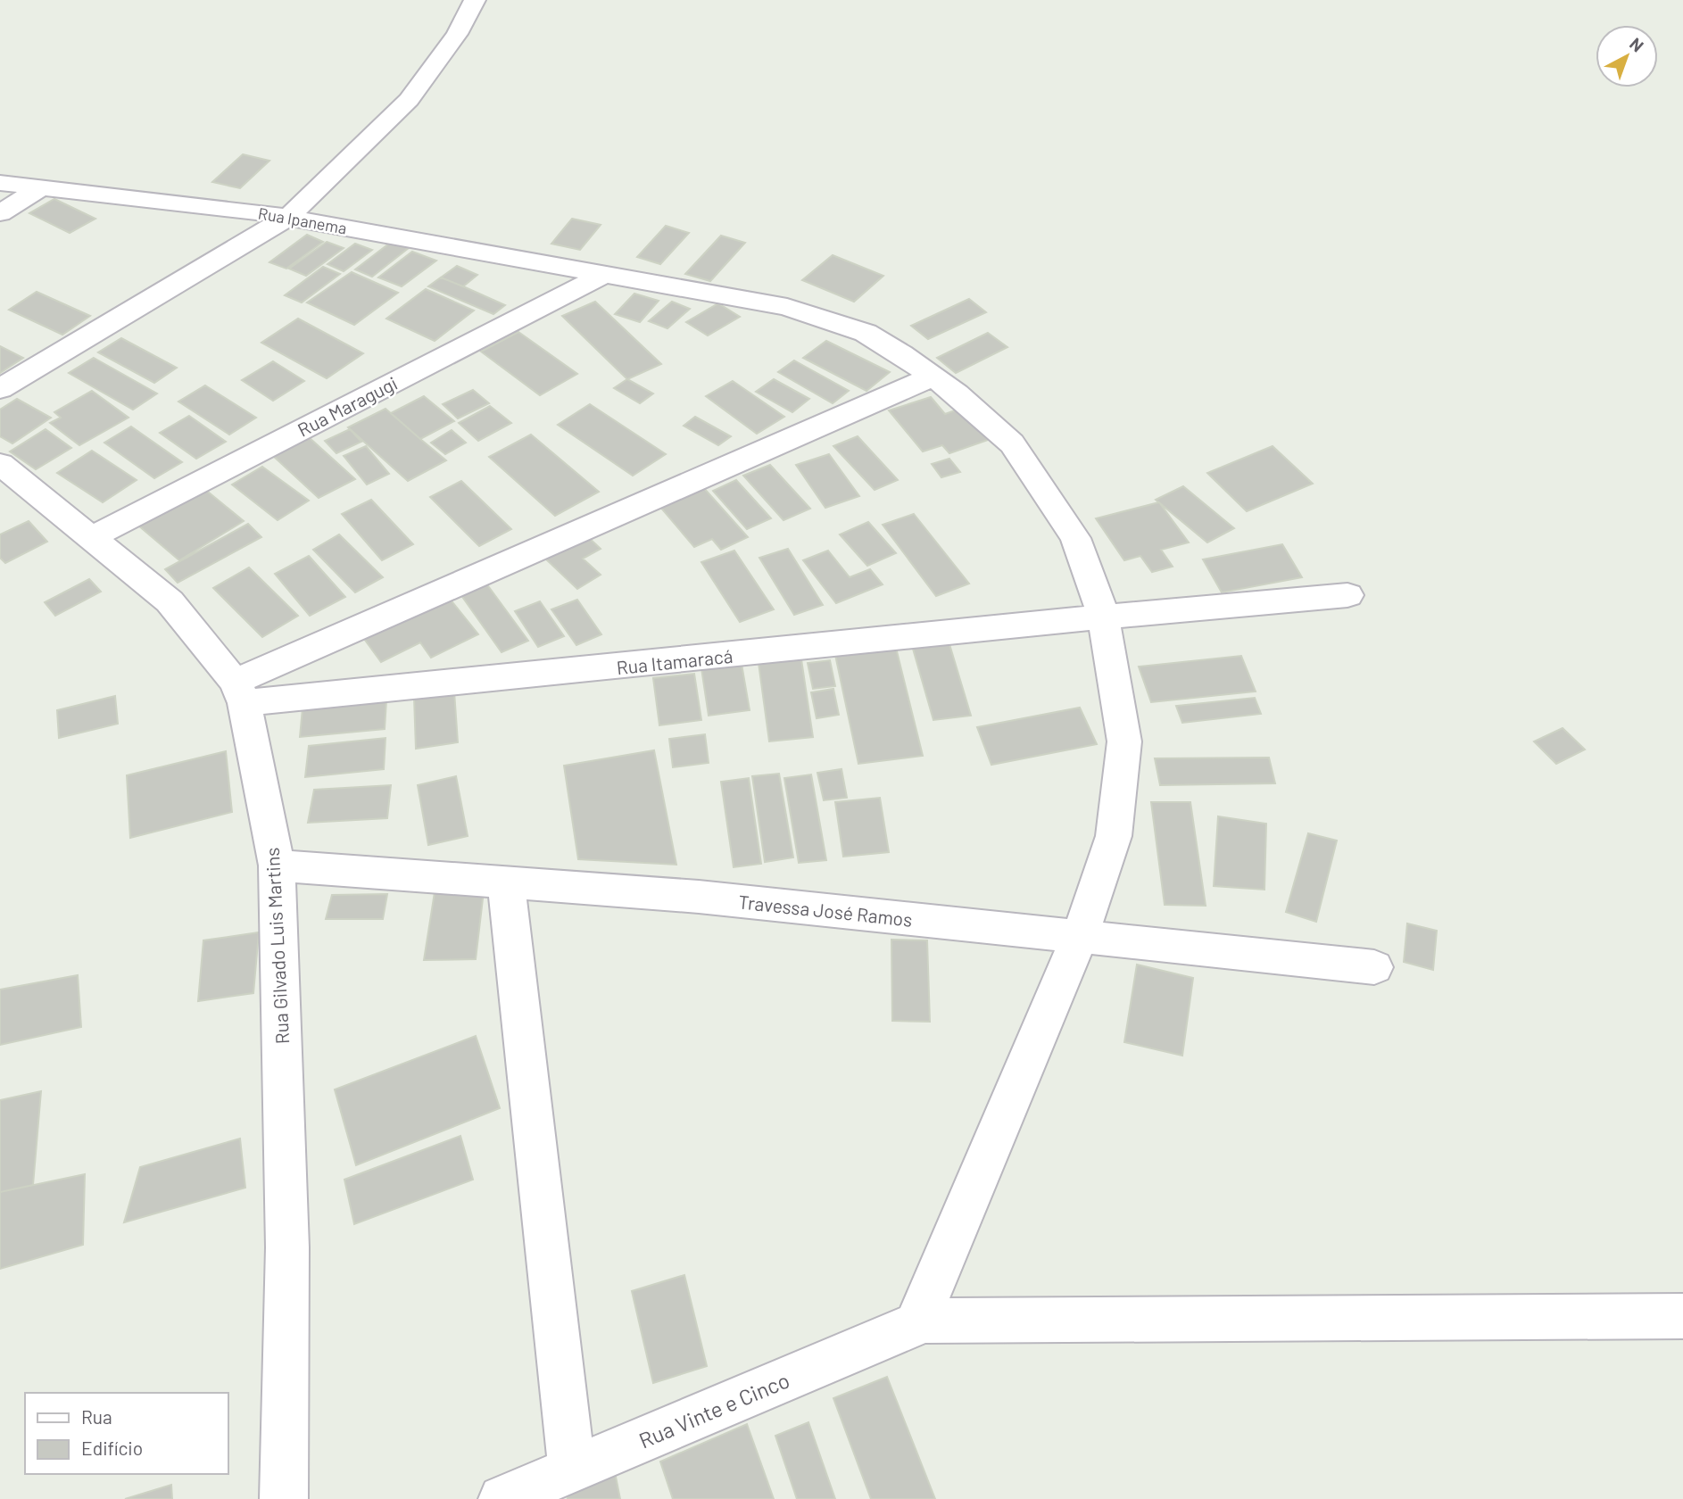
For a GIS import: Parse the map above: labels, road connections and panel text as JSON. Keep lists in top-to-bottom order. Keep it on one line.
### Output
{"streets":{"street":["Rua Ipanema","Rua Maragugi","Rua Itamaracá","Travessa José Ramos","Rua Gilvado Luis Martins","Rua Vinte e Cinco"]},"crossings":[["Rua Ipanema","Rua Maragugi"],["Rua Ipanema","Rua Itamaracá"],["Rua Ipanema","Travessa José Ramos"],["Rua Ipanema","Rua Vinte e Cinco"],["Rua Maragugi","Rua Gilvado Luis Martins"],["Rua Itamaracá","Rua Gilvado Luis Martins"],["Travessa José Ramos","Rua Gilvado Luis Martins"]],"legend":["Rua","Edifício"],"north":"top right"}
